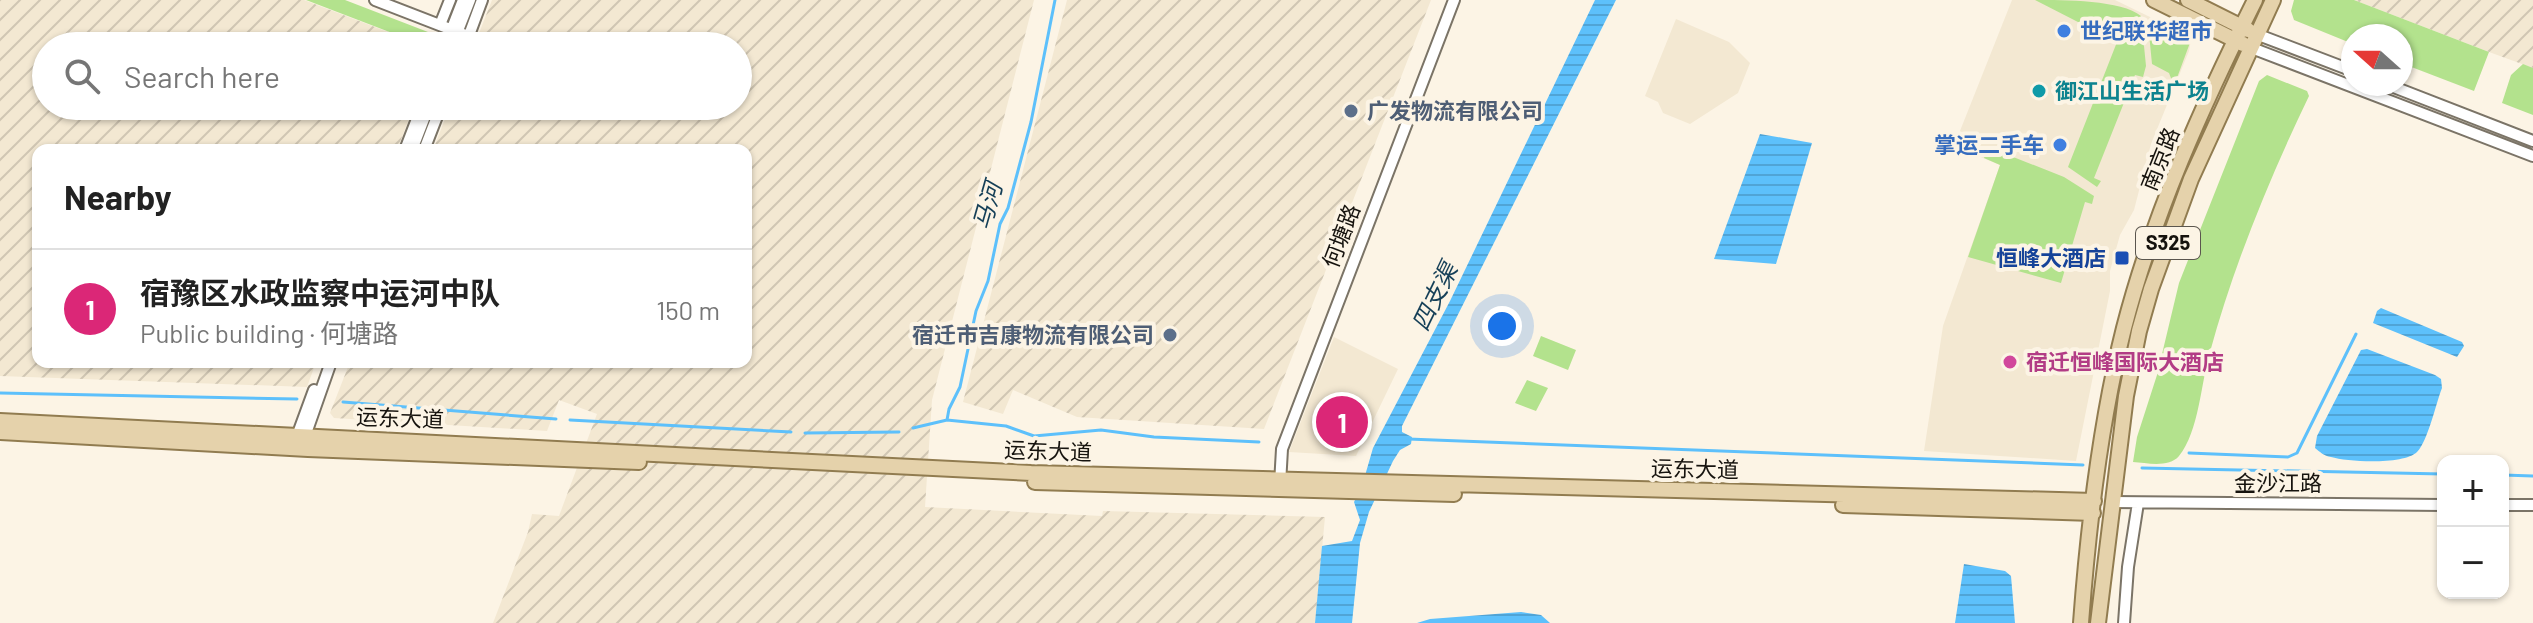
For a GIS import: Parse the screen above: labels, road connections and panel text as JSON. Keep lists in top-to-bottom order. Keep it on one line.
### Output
{"streets":{"main road":["南京路","S325","运东大道"],"street":["何塘路","金沙江路"]},"crossings":[["南京路","运东大道"],["南京路","金沙江路"],["何塘路","运东大道"]],"water":["马河","四支渠"],"places":{"other":["世纪联华超市","御江山生活广场","广发物流有限公司","掌运二手车","宿迁市吉康物流有限公司","宿迁恒峰国际大酒店"],"transit":["恒峰大酒店"]},"north":"left","page":{"search":"Search here","heading":"Nearby","list":[{"mark":"1","name":"宿豫区水政监察中运河中队","note":"Public building · 何塘路","value":"150 m"}],"pins":"1","map_buttons":["+","−"]}}
